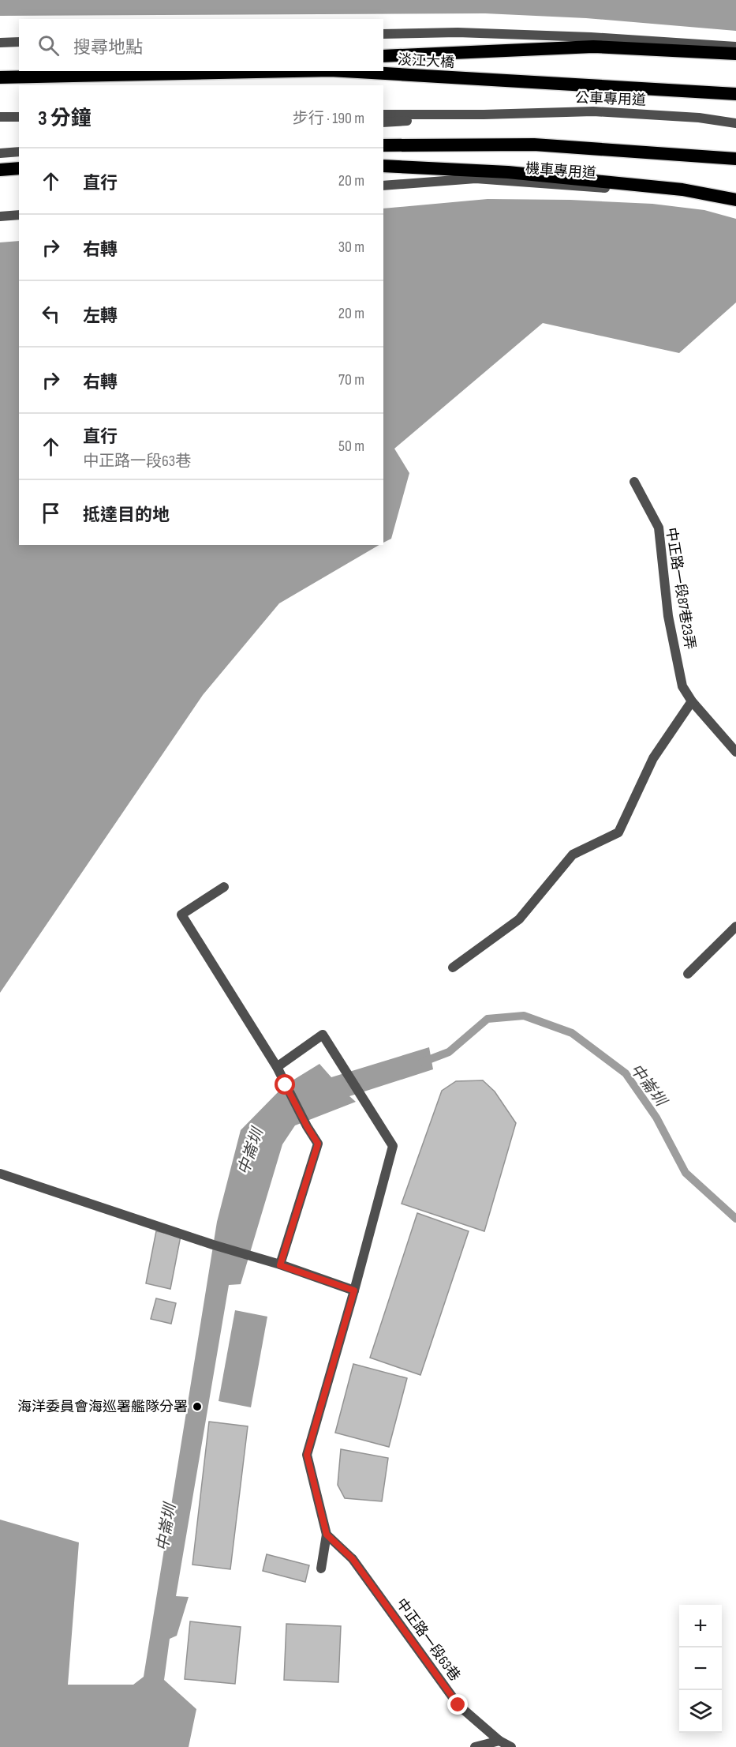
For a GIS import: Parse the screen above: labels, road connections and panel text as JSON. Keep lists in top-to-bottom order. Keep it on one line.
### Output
{"streets":{"highway":["淡江大橋"],"street":["公車專用道","機車專用道","中正路一段87巷23弄","中正路一段63巷"]},"water":["中崙圳"],"places":["海洋委員會海巡署艦隊分署"],"page":{"search":"搜尋地點","heading":["3 分鐘","步行 · 190 m"],"list":[["直行","20 m"],["右轉","30 m"],["左轉","20 m"],["右轉","70 m"],["直行","中正路一段63巷","50 m"],"抵達目的地"],"map_buttons":["+","−"]}}
